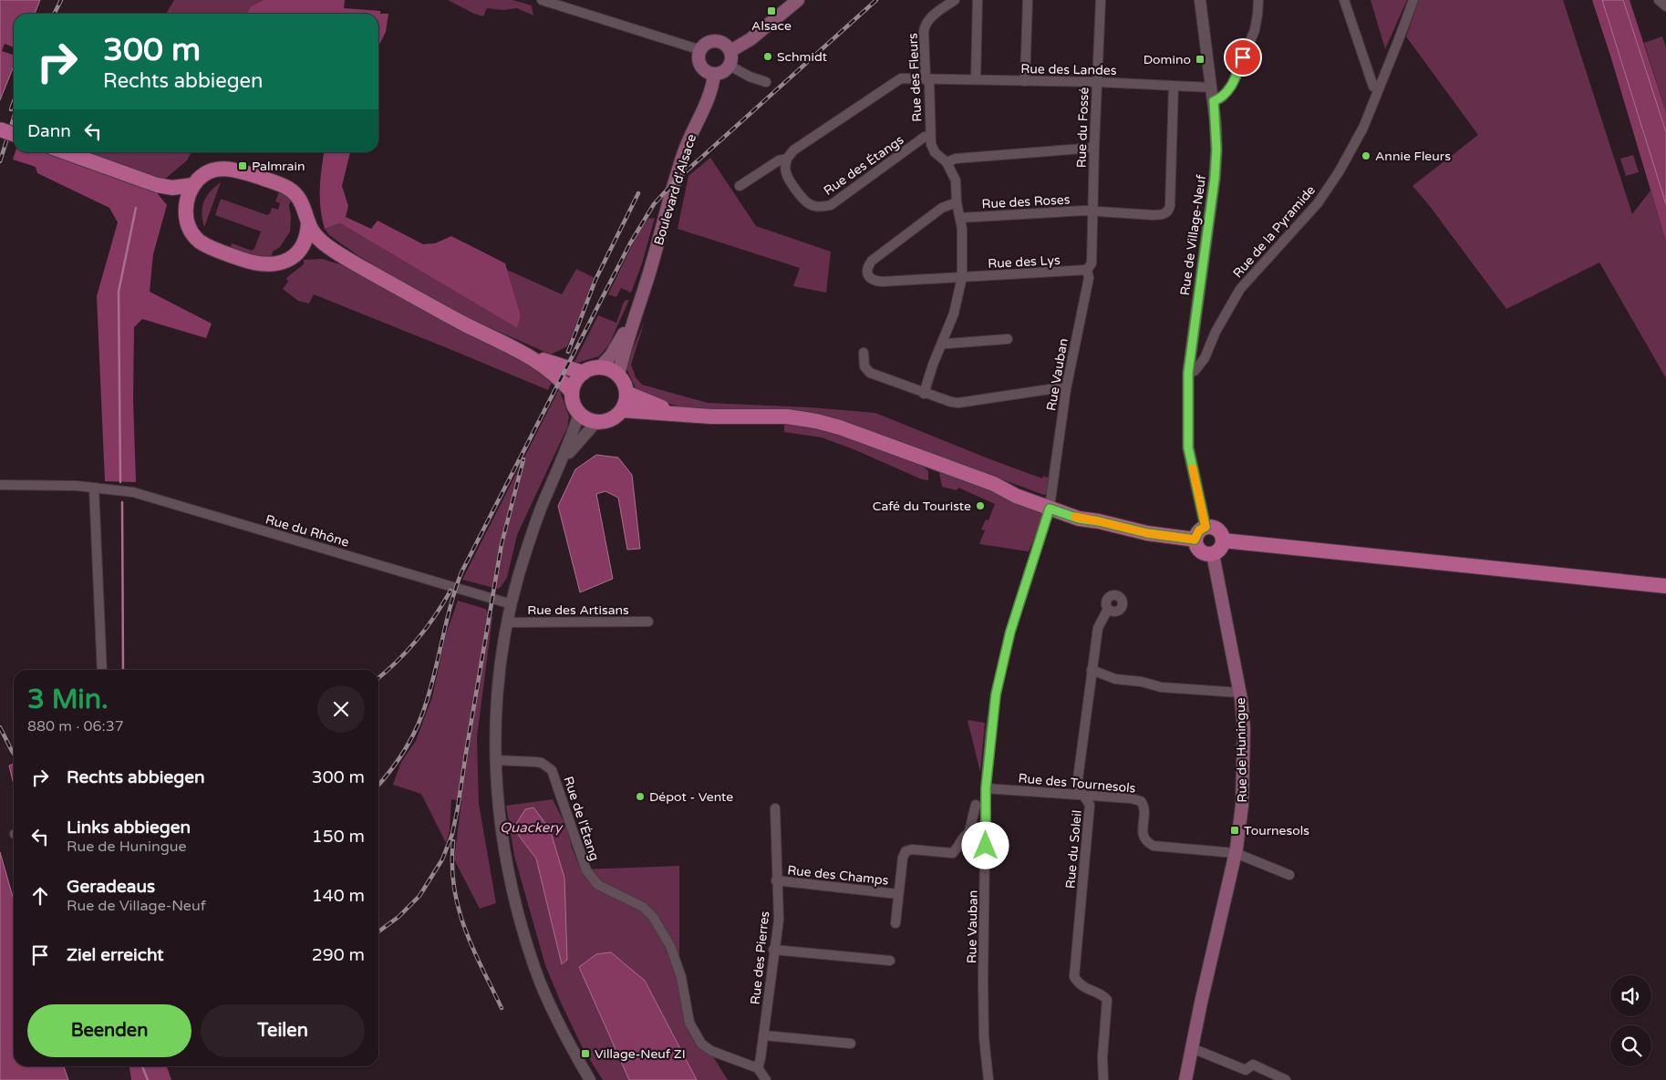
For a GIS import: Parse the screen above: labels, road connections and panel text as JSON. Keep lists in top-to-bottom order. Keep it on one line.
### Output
{"streets":{"main road":["Boulevard d'Alsace","Rue de Huningue"],"street":["Rue des Landes","Rue des Fleurs","Rue du Fossé","Rue des Étangs","Rue des Roses","Rue de la Pyramide","Rue de Village-Neuf","Rue des Lys","Rue Vauban","Rue du Rhône","Rue des Artisans","Rue des Tournesols","Rue de l'Étang","Rue du Soleil","Rue des Champs","Rue des Pierres"]},"crossings":[["Rue des Landes","Rue des Fleurs"],["Rue des Landes","Rue du Fossé"],["Rue des Landes","Rue des Roses"],["Rue des Landes","Rue de Village-Neuf"],["Rue des Fleurs","Rue des Étangs"],["Rue des Fleurs","Rue des Roses"],["Rue des Fleurs","Rue des Lys"],["Rue du Fossé","Rue des Roses"],["Rue du Fossé","Rue Vauban"],["Rue de la Pyramide","Rue de Village-Neuf"],["Rue des Lys","Rue Vauban"],["Rue Vauban","Rue des Tournesols"],["Rue de Huningue","Rue des Tournesols"],["Rue des Tournesols","Rue du Soleil"],["Rue de l'Étang","Rue des Pierres"],["Rue des Champs","Rue des Pierres"]],"water":["Quackery"],"places":{"transit":["Alsace","Domino","Palmrain","Tournesols","Village-Neuf ZI"],"other":["Schmidt","Annie Fleurs","Café du Touriste","Dépot - Vente"]},"page":{"turn":["300 m","Rechts abbiegen"],"then":"Dann","heading":["3 Min.","880 m · 06:37"],"list":[{"name":"Rechts abbiegen","value":"300 m"},{"name":"Links abbiegen","note":"Rue de Huningue","value":"150 m"},{"name":"Geradeaus","note":"Rue de Village-Neuf","value":"140 m"},{"name":"Ziel erreicht","value":"290 m"}],"buttons":["Beenden","Teilen"]}}
